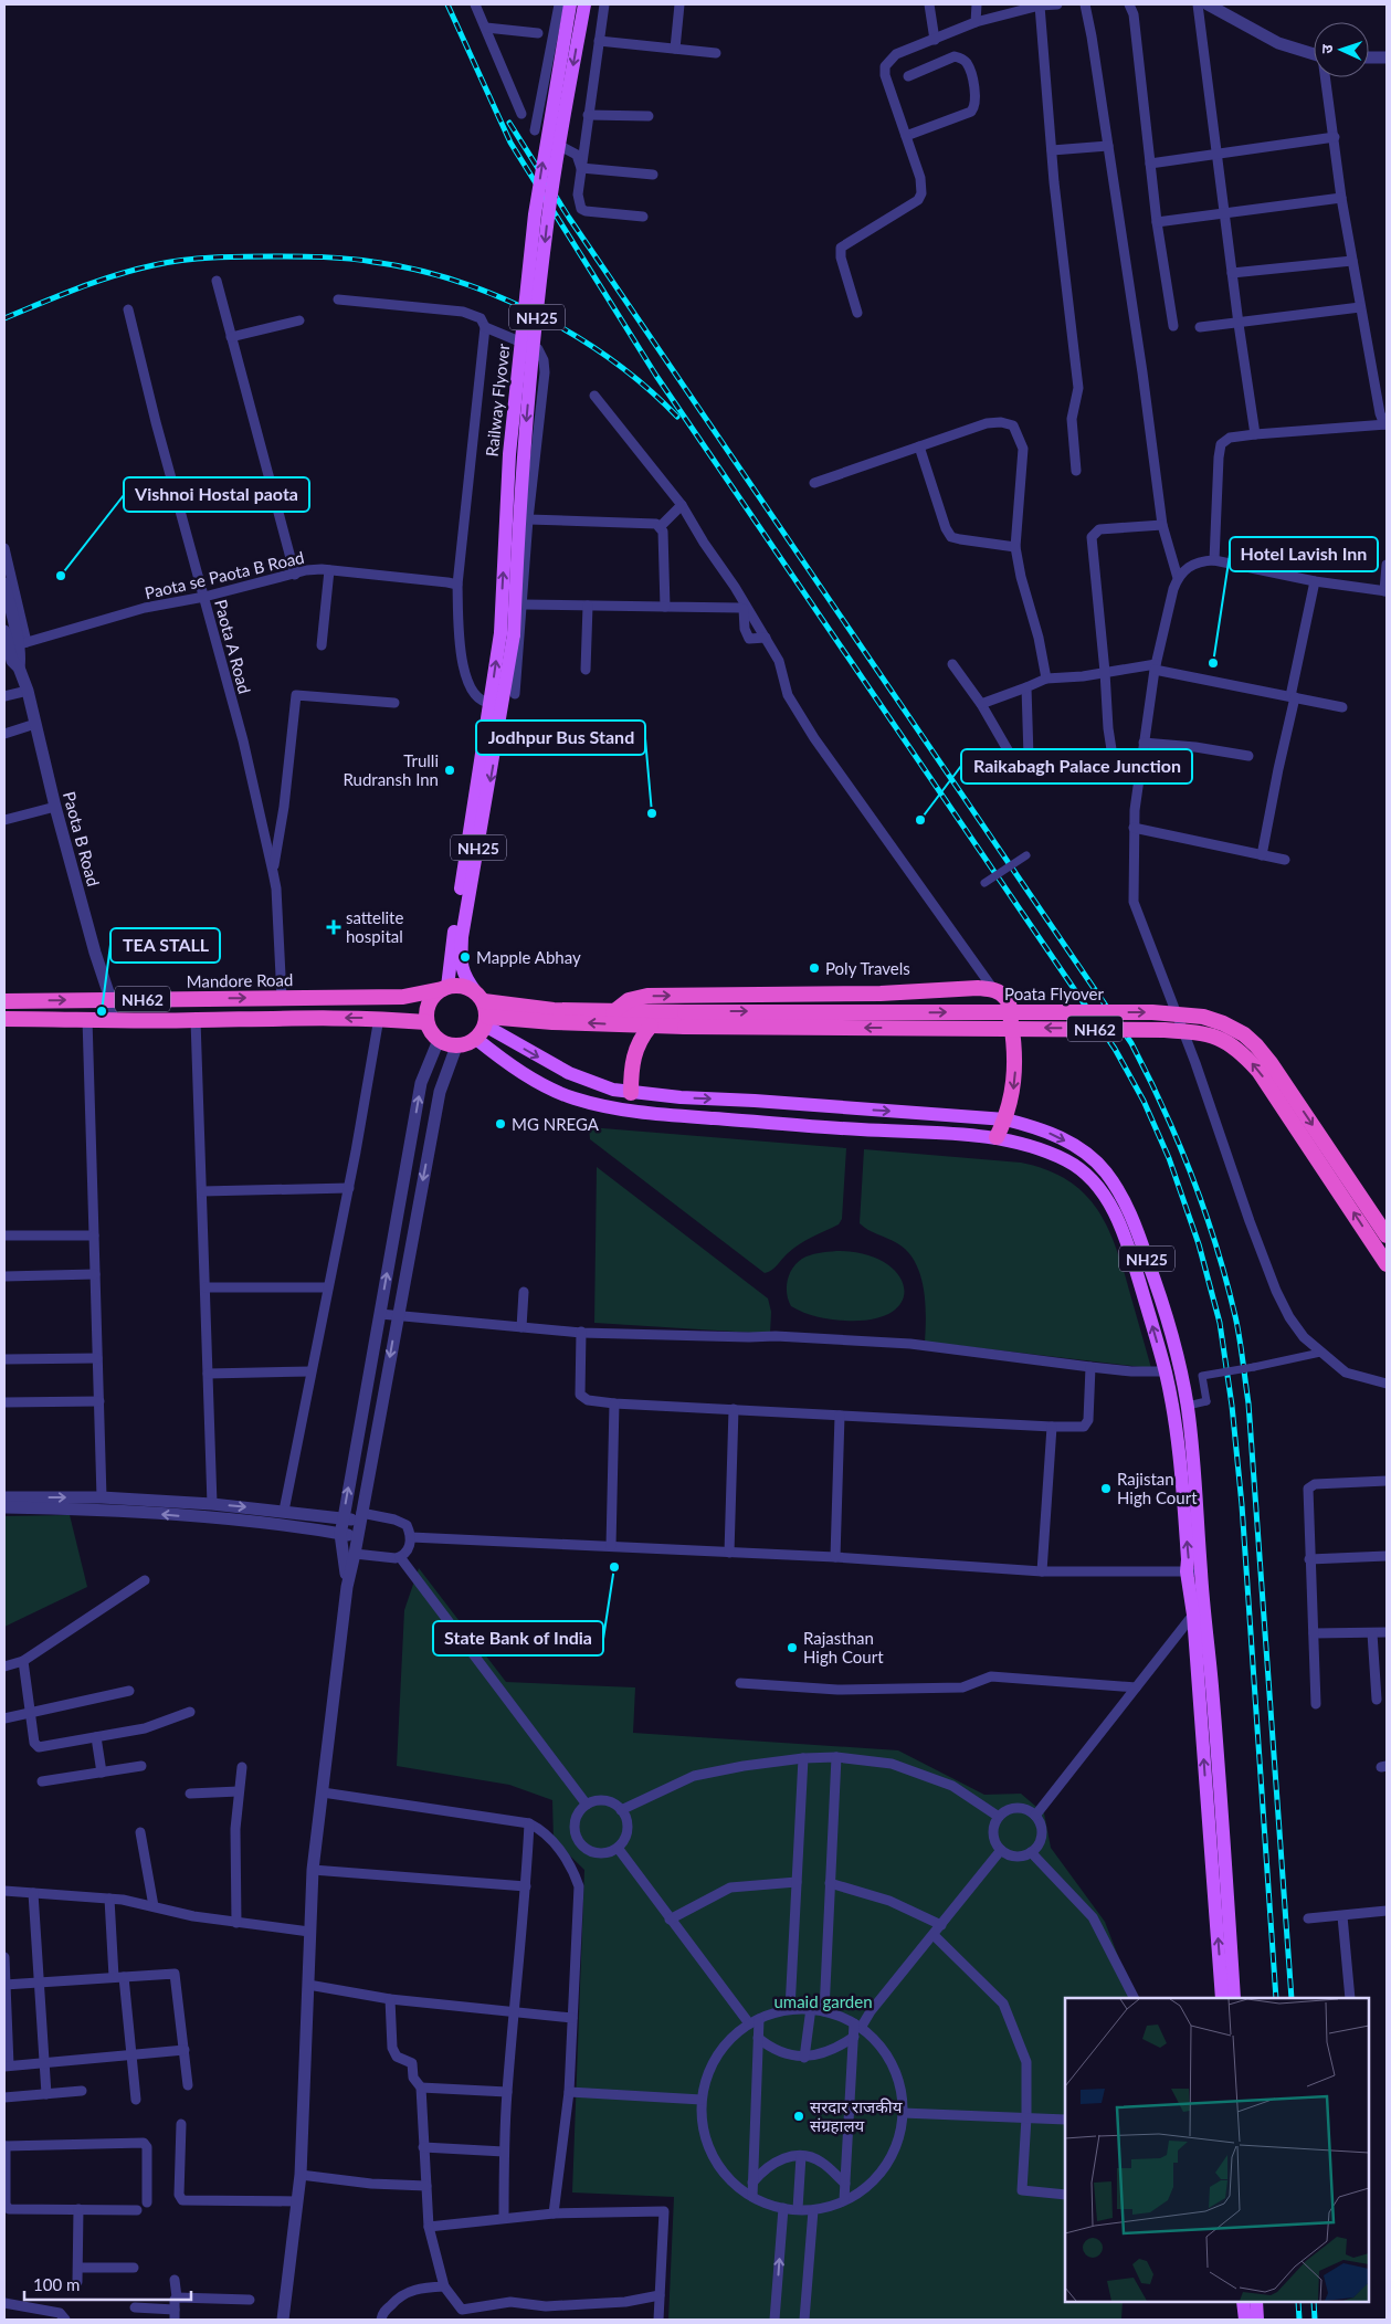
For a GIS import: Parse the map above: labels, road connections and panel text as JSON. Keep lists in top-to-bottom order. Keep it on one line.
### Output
{"streets":{"highway":["Mandore Road","Poata Flyover","NH62"],"main road":["NH25","Railway Flyover"],"street":["Paota se Paota B Road","Paota A Road","Paota B Road"]},"crossings":[["NH25","Railway Flyover"],["NH25","Mandore Road"],["NH25","NH62"],["Paota se Paota B Road","Paota A Road"],["Paota se Paota B Road","Paota B Road"],["Paota A Road","Mandore Road"],["Paota B Road","Mandore Road"],["Paota B Road","NH62"],["Mandore Road","NH62"],["Poata Flyover","NH62"]],"parks":["umaid garden"],"places":{"other":["Vishnoi Hostal paota","Hotel Lavish Inn","Trulli Rudransh Inn","Jodhpur Bus Stand","Raikabagh Palace Junction","Mapple Abhay","Poly Travels","TEA STALL","MG NREGA","Rajistan High Court","State Bank of India","Rajasthan High Court","सरदार राजकीय संग्रहालय"],"health":["sattelite hospital"]},"scale_bar":"100 m","north":"left"}
